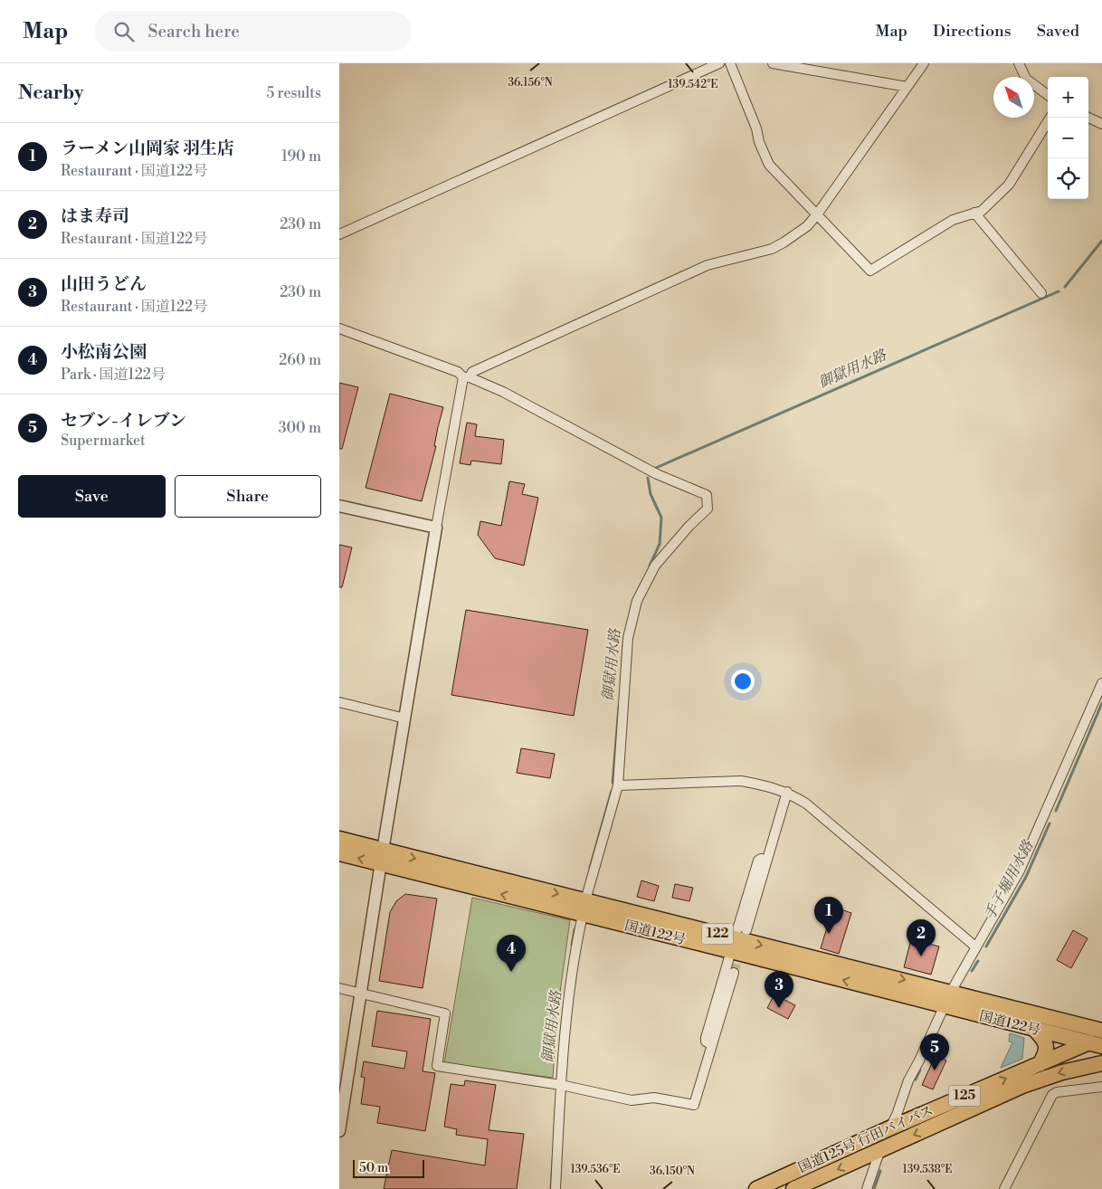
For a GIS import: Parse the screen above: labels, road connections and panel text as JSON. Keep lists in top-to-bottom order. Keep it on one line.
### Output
{"streets":{"highway":["国道122号","122","125","国道125号 行田バイパス"]},"crossings":[["国道122号","国道125号 行田バイパス"]],"water":["御獄用水路","手子堀用水路"],"scale_bar":"50 m","north":"top left","page":{"header":"Map","search":"Search here","nav":["Map","Directions","Saved"],"heading":["Nearby","5 results"],"map_buttons":["+","−"],"list":[{"mark":"1","name":"ラーメン山岡家 羽生店","note":"Restaurant · 国道122号","value":"190 m"},{"mark":"2","name":"はま寿司","note":"Restaurant · 国道122号","value":"230 m"},{"mark":"3","name":"山田うどん","note":"Restaurant · 国道122号","value":"230 m"},{"mark":"4","name":"小松南公園","note":"Park · 国道122号","value":"260 m"},{"mark":"5","name":"セブン-イレブン","note":"Supermarket","value":"300 m"}],"buttons":["Save","Share"],"pins":["1","2","4","3","5"],"scale":"50 m"},"coordinates":["36.156°N","139.542°E","139.536°E","139.538°E","36.150°N"]}
